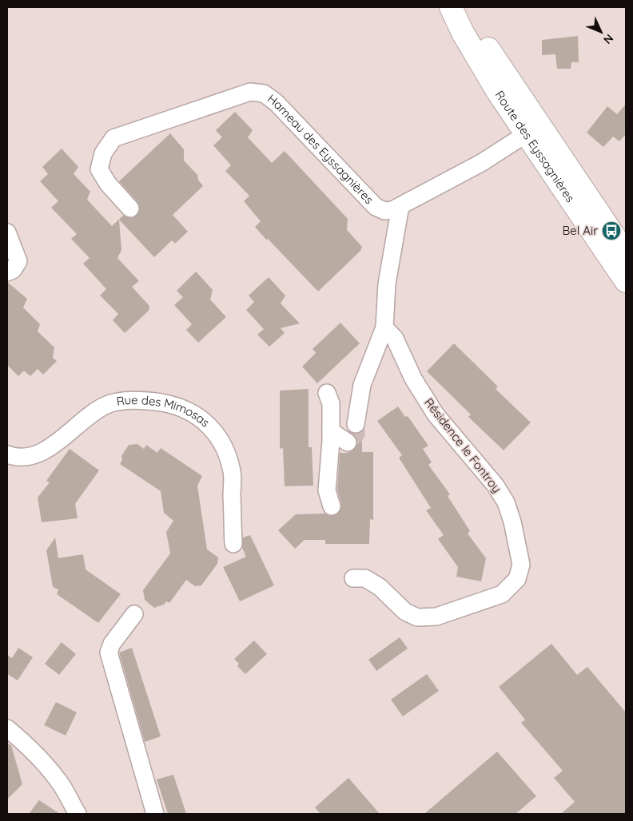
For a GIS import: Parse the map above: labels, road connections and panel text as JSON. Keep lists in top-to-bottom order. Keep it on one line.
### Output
{"streets":{"main road":["Route des Eyssagnières"],"street":["Hameau des Eyssagnières","Rue des Mimosas","Résidence le Fontroy"]},"crossings":[["Route des Eyssagnières","Hameau des Eyssagnières"]],"places":{"bus stop":["Bel Air"]},"north":"bottom right"}
